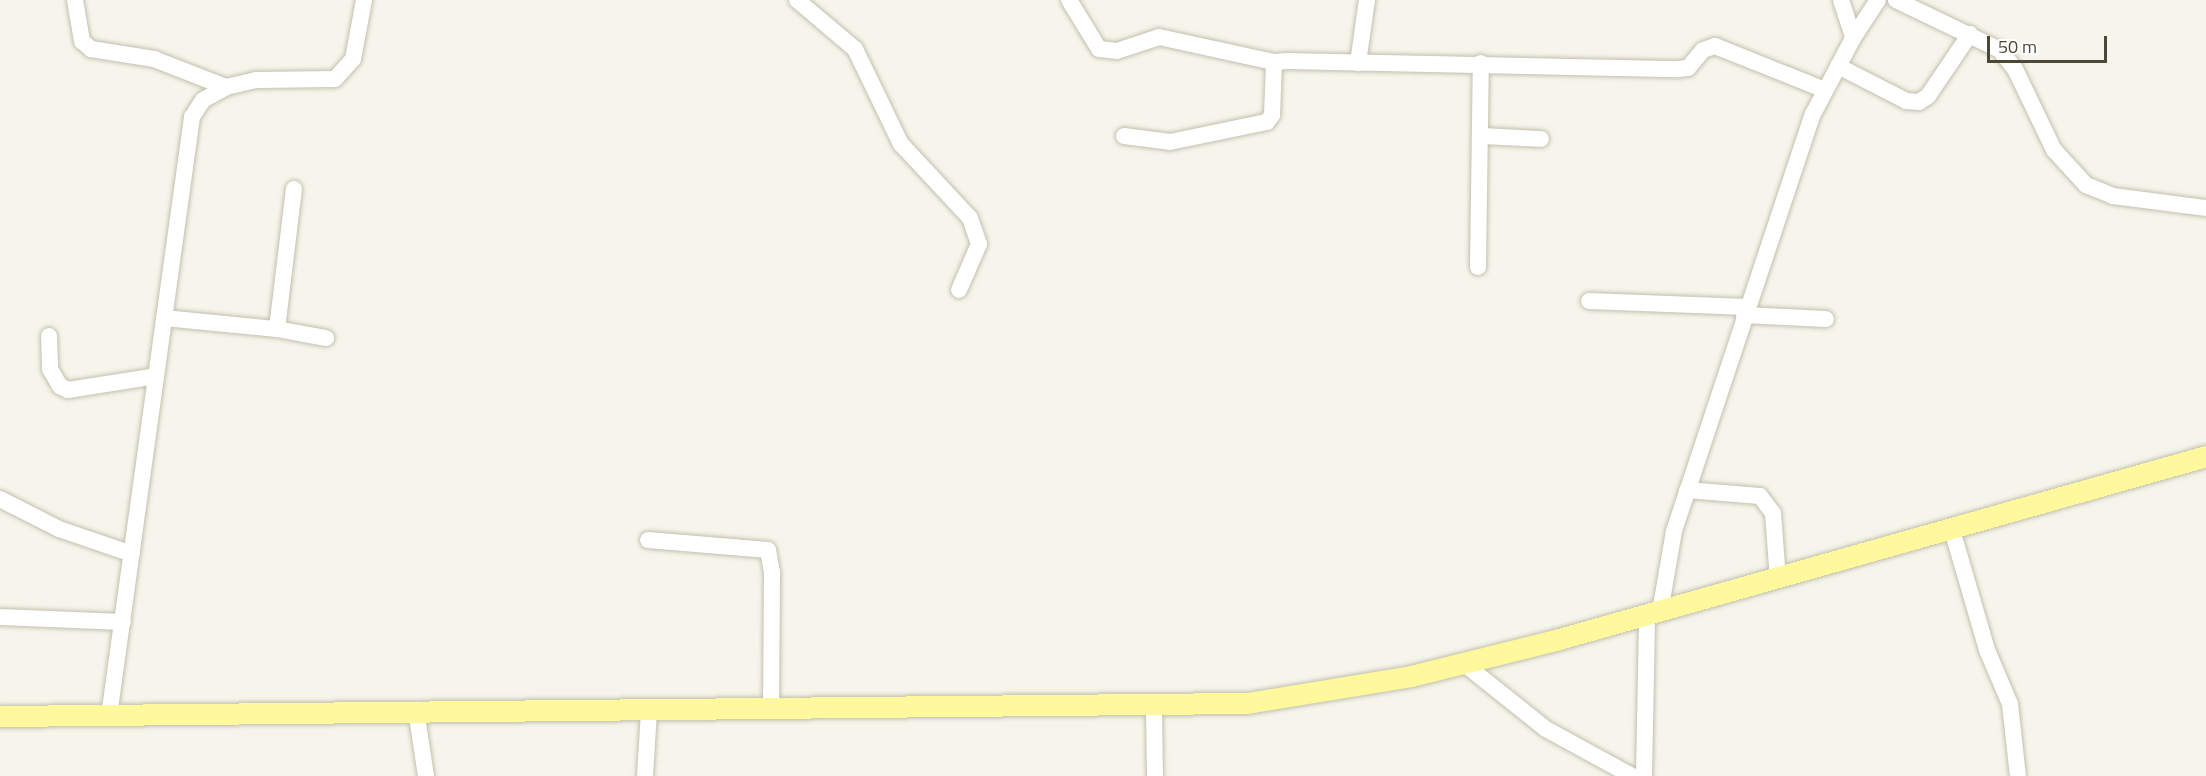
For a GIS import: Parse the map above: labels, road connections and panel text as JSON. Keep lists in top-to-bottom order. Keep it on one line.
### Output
{"scale_bar":"50 m"}
